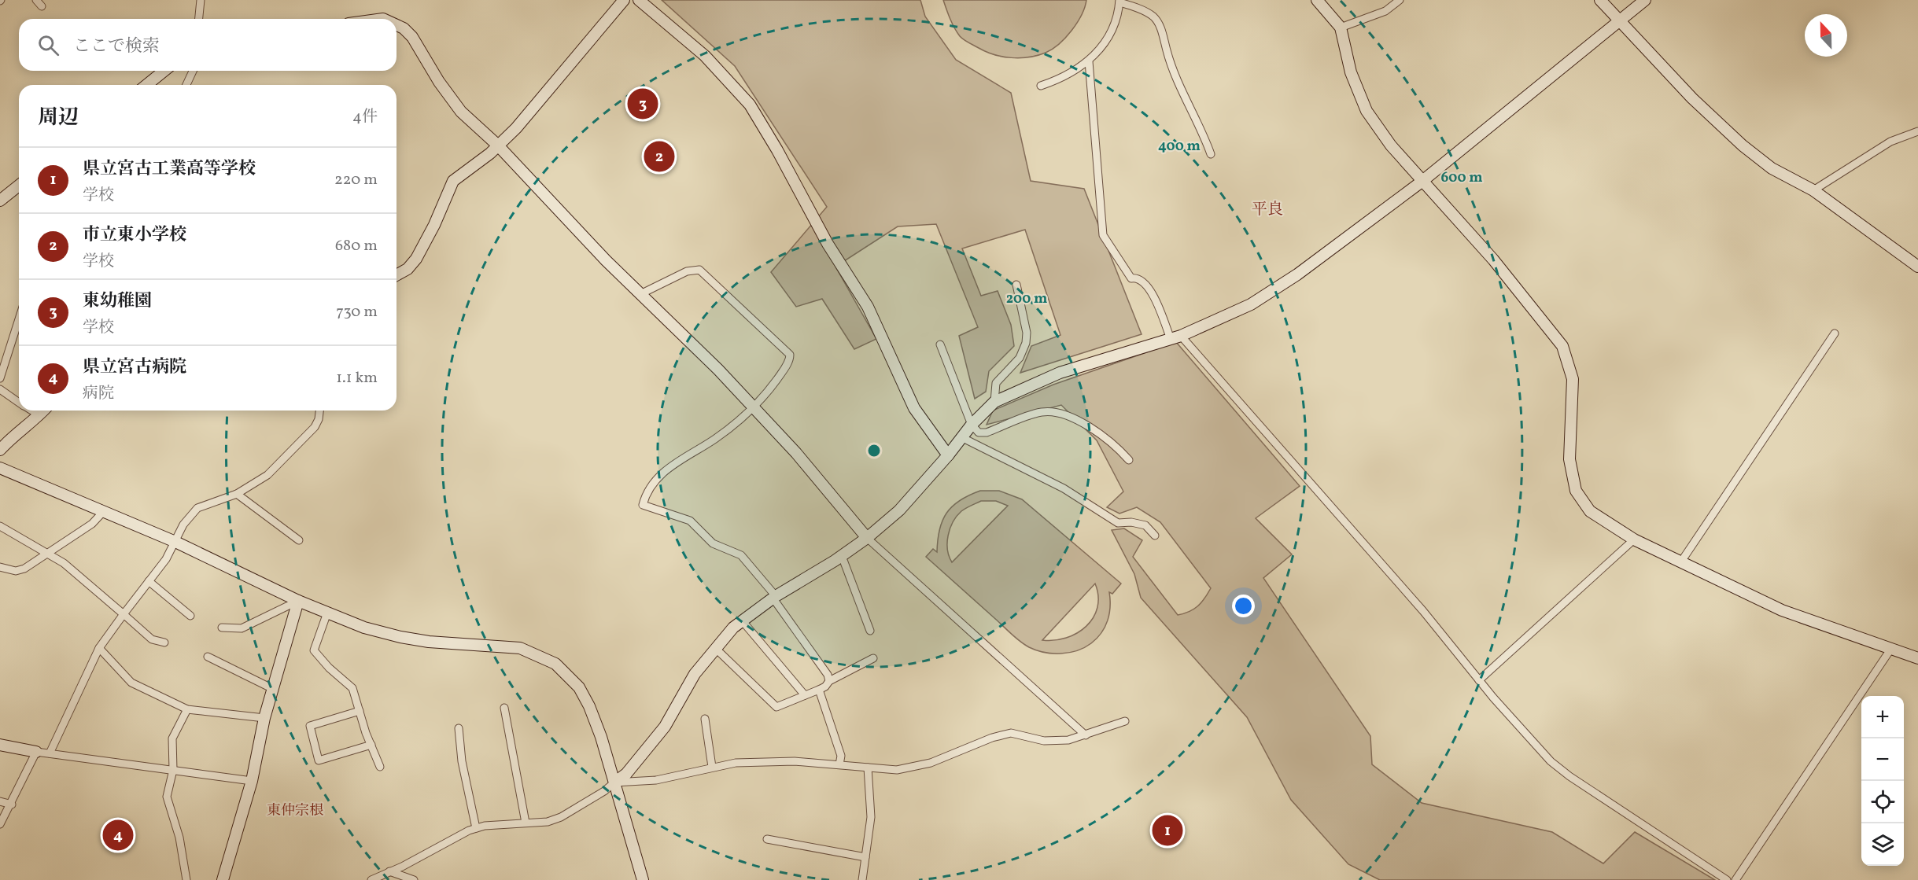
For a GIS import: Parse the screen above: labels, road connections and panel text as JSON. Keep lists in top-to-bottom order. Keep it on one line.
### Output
{"districts":["平良","東仲宗根"],"north":"top","page":{"search":"ここで検索","heading":["周辺","4件"],"pins":["3","2","1","4"],"list":[{"mark":"1","name":"県立宮古工業高等学校","note":"学校","value":"220 m"},{"mark":"2","name":"市立東小学校","note":"学校","value":"680 m"},{"mark":"3","name":"東幼稚園","note":"学校","value":"730 m"},{"mark":"4","name":"県立宮古病院","note":"病院","value":"1.1 km"}],"map_buttons":["+","−"]},"rings":["400 m","600 m","200 m"]}
